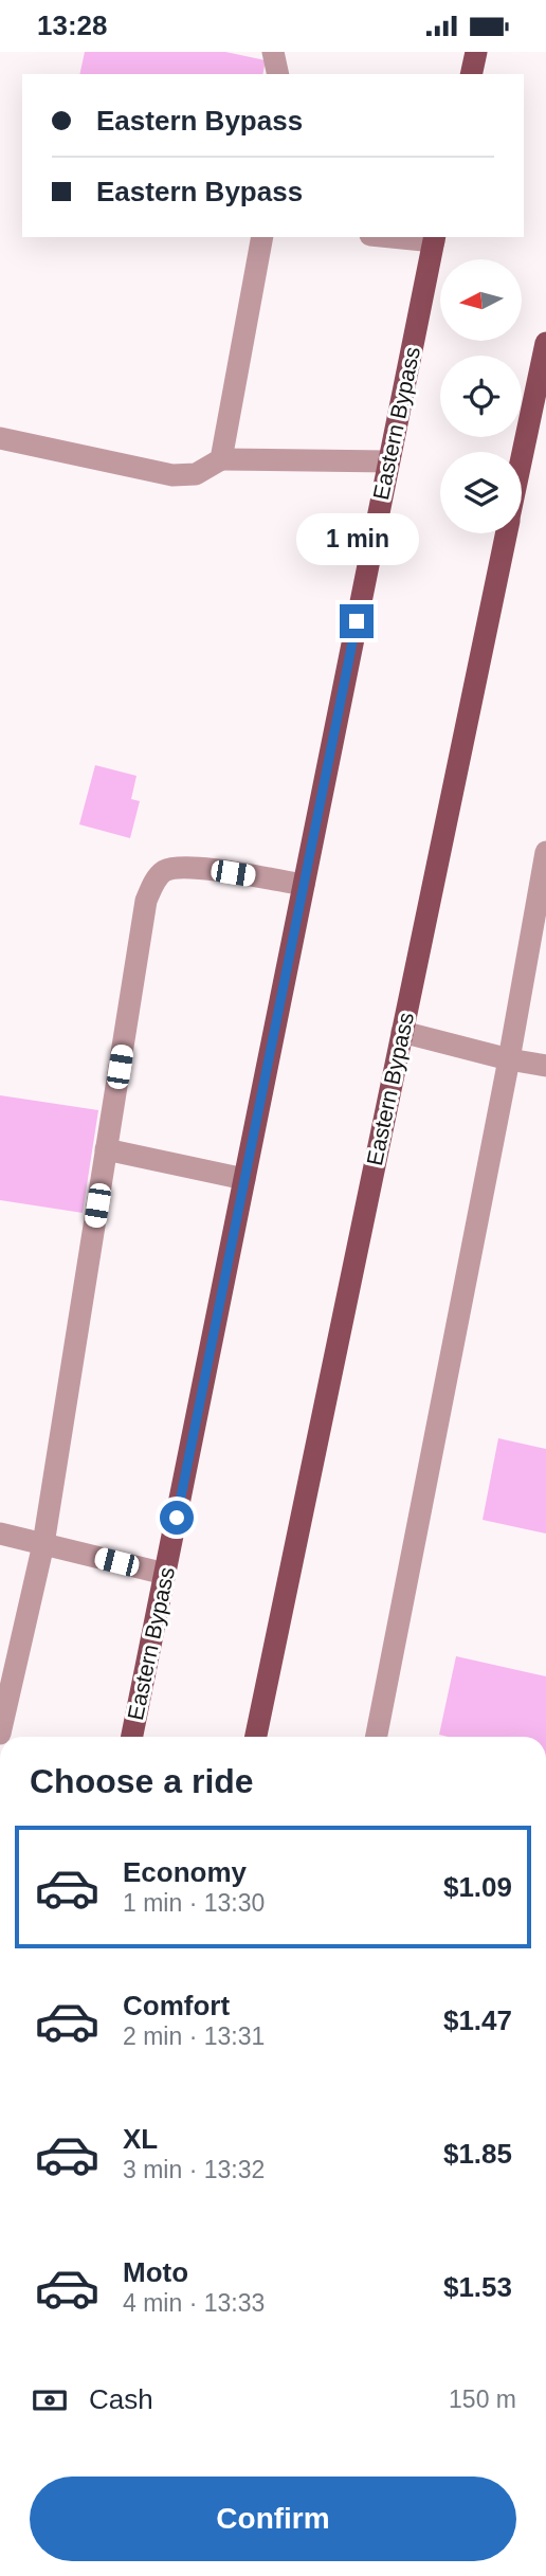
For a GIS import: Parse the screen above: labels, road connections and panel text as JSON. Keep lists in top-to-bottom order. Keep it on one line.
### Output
{"streets":{"main road":["Eastern Bypass"]},"north":"left","page":{"status":"13:28","banner":["Eastern Bypass","Eastern Bypass"],"bubble":"1 min","heading":"Choose a ride","list":[{"name":"Economy","note":"1 min · 13:30","value":"$1.09"},{"name":"Comfort","note":"2 min · 13:31","value":"$1.47"},{"name":"XL","note":"3 min · 13:32","value":"$1.85"},{"name":"Moto","note":"4 min · 13:33","value":"$1.53"}],"pay":["Cash","150 m"],"buttons":"Confirm"}}
